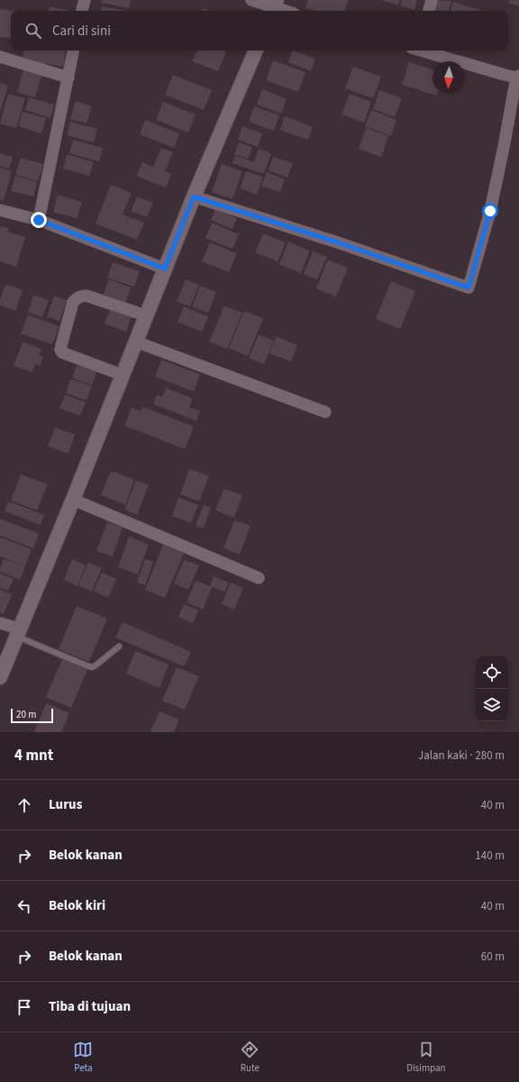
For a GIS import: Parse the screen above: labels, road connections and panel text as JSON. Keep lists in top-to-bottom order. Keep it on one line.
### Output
{"scale_bar":"20 m","north":"bottom","page":{"search":"Cari di sini","scale":"20 m","heading":["4 mnt","Jalan kaki · 280 m"],"list":[["Lurus","40 m"],["Belok kanan","140 m"],["Belok kiri","40 m"],["Belok kanan","60 m"],"Tiba di tujuan"],"nav":["Peta","Rute","Disimpan"]}}
